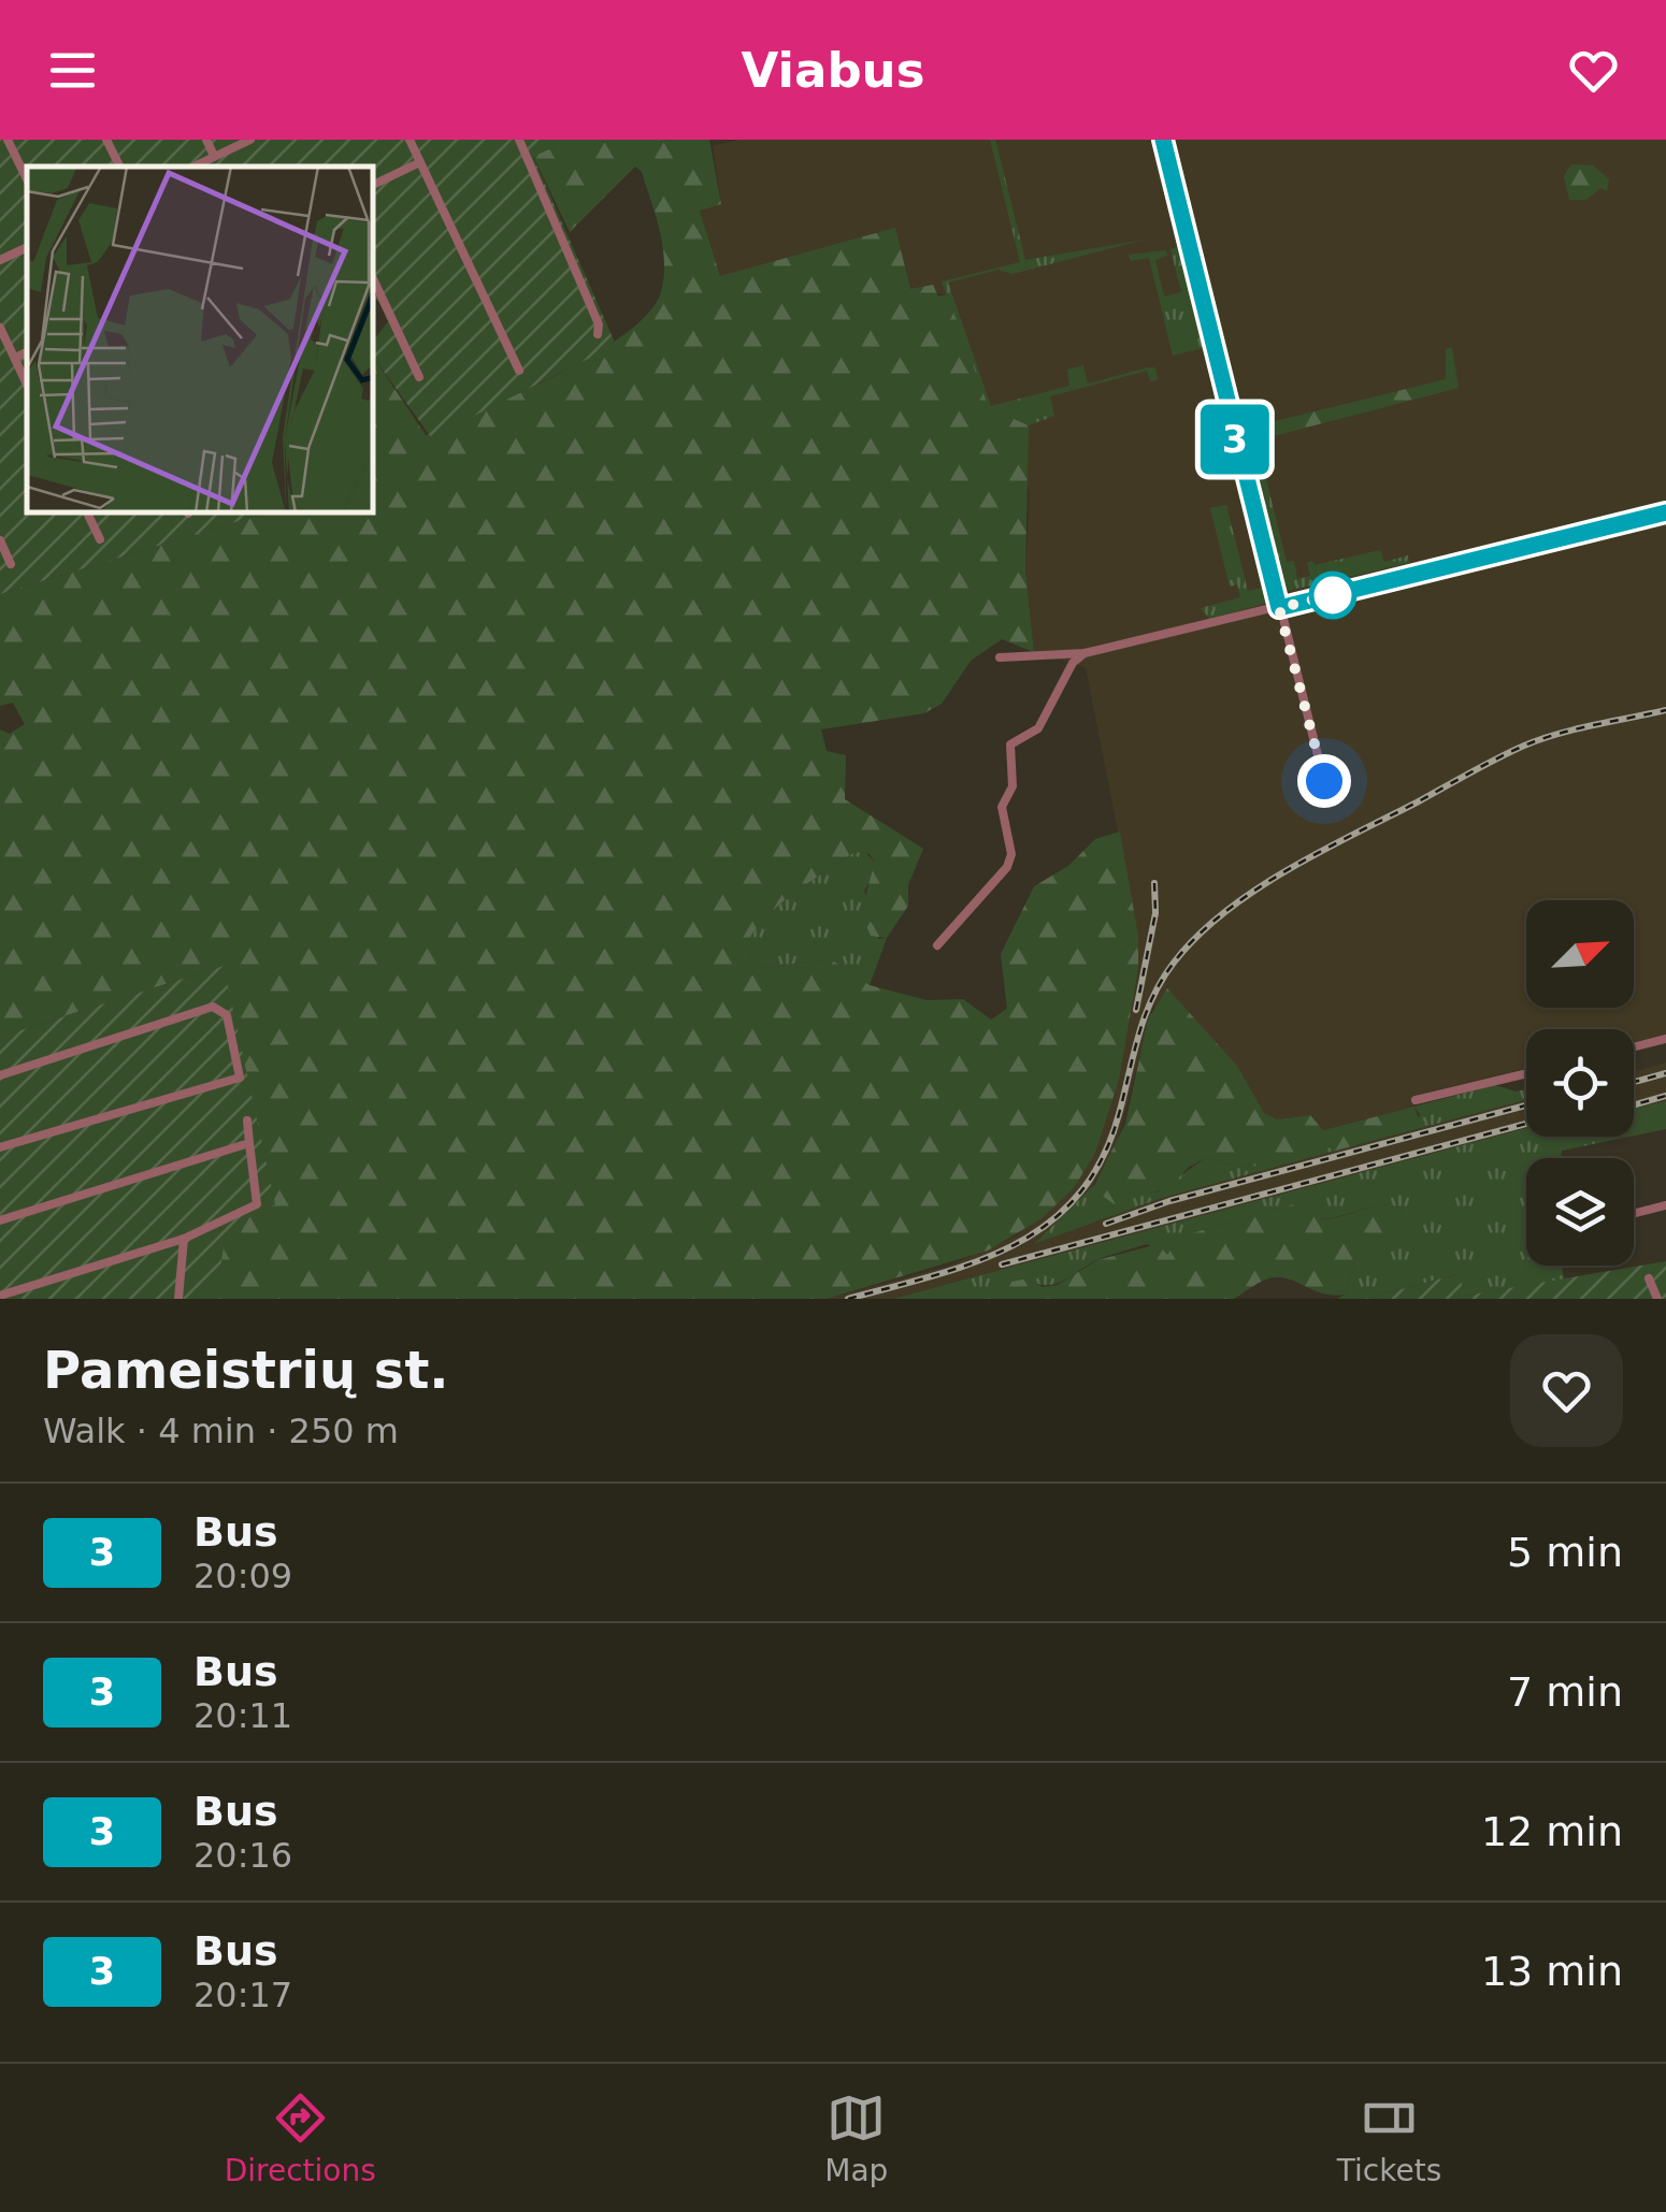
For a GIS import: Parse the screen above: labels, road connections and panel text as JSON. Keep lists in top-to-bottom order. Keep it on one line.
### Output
{"lines":["bus line 3"],"north":"top right","page":{"header":"Viabus","on_map":"3","heading":["Pameistrių st.","Walk · 4 min · 250 m"],"list":[{"mark":"3","name":"Bus","note":"20:09","value":"5 min"},{"mark":"3","name":"Bus","note":"20:11","value":"7 min"},{"mark":"3","name":"Bus","note":"20:16","value":"12 min"},{"mark":"3","name":"Bus","note":"20:17","value":"13 min"}],"tabs":["Directions","Map","Tickets"]}}
